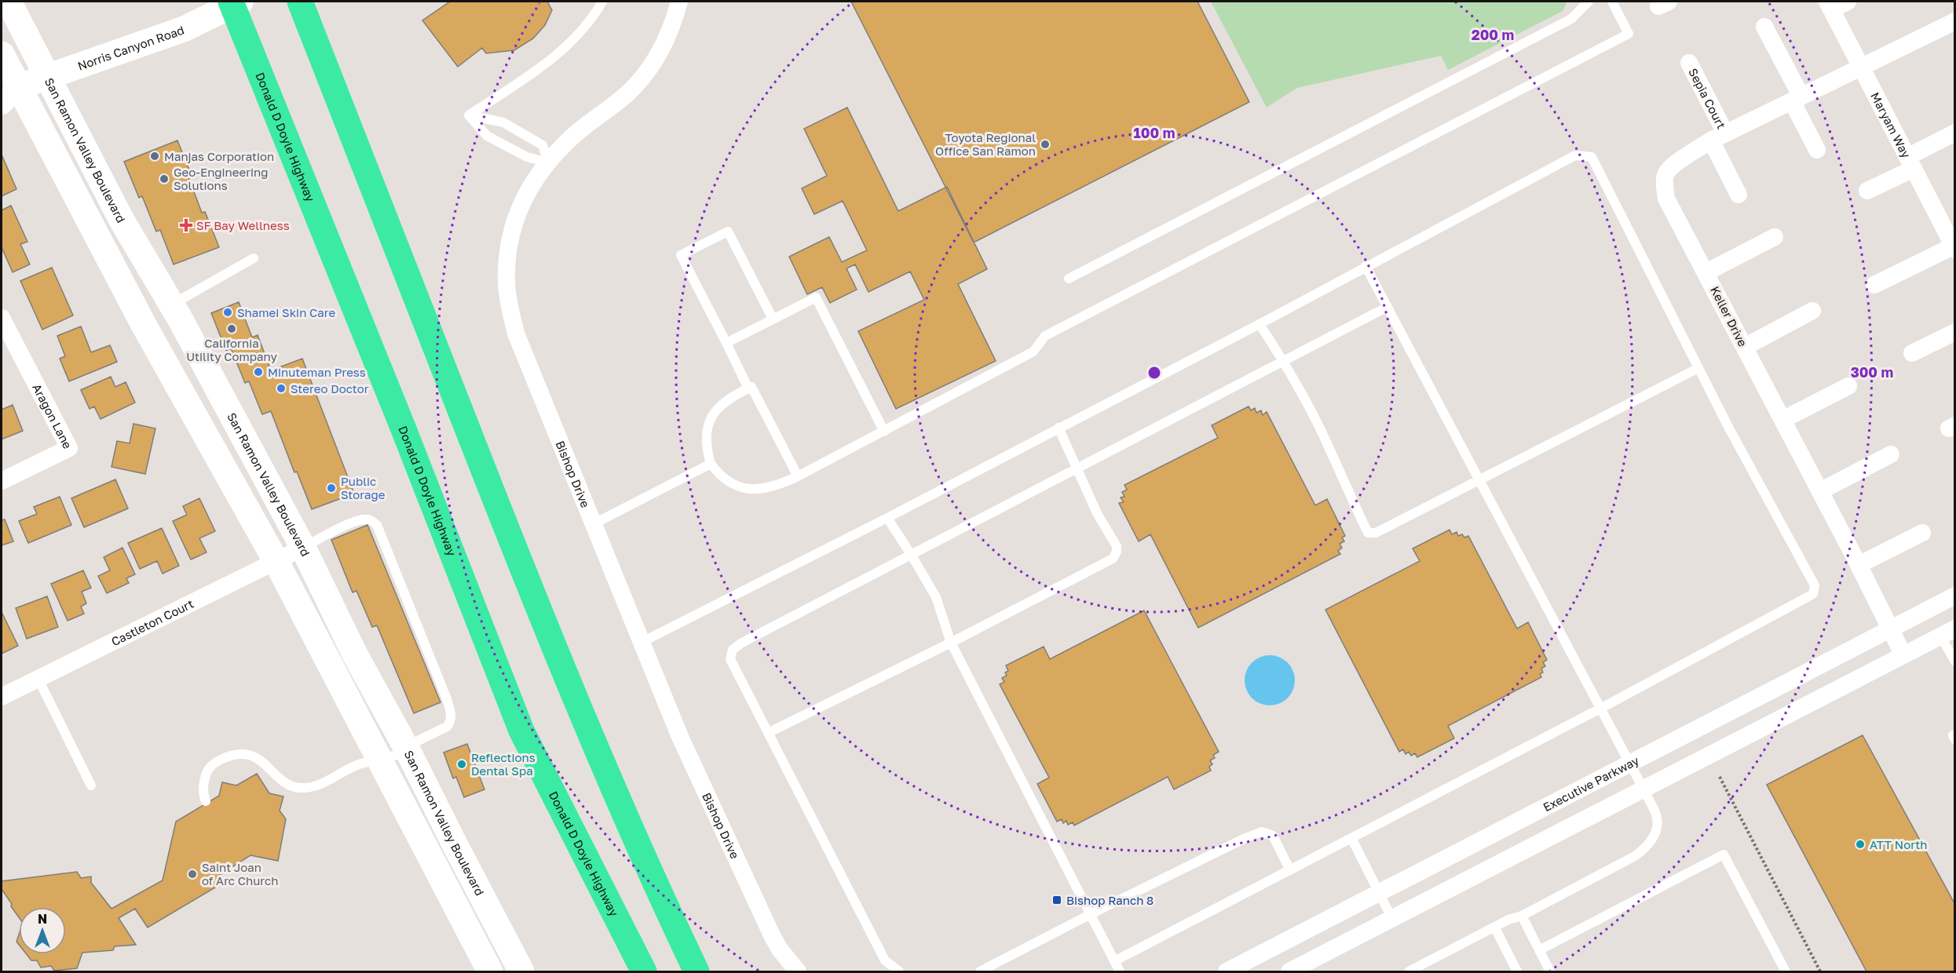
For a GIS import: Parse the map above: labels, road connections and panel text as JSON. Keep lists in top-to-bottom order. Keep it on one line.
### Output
{"streets":{"highway":["Donald D Doyle Highway"],"main road":["Norris Canyon Road","San Ramon Valley Boulevard"],"street":["Sepia Court","Maryam Way","Keller Drive","Aragon Lane","Bishop Drive","Castleton Court","Executive Parkway"]},"crossings":[["Norris Canyon Road","San Ramon Valley Boulevard"],["Sepia Court","Keller Drive"],["Maryam Way","Keller Drive"],["San Ramon Valley Boulevard","Castleton Court"],["Keller Drive","Executive Parkway"]],"places":{"other":["Toyota Regional Office San Ramon","Manjas Corporation","Geo-Engineering Solutions","Shamei Skin Care","California Utility Company","Minuteman Press","Stereo Doctor","Public Storage","Reflections Dental Spa","ATT North","Saint Joan of Arc Church"],"health":["SF Bay Wellness"],"transit":["Bishop Ranch 8"]},"north":"top","rings":["200 m","100 m","300 m"]}
